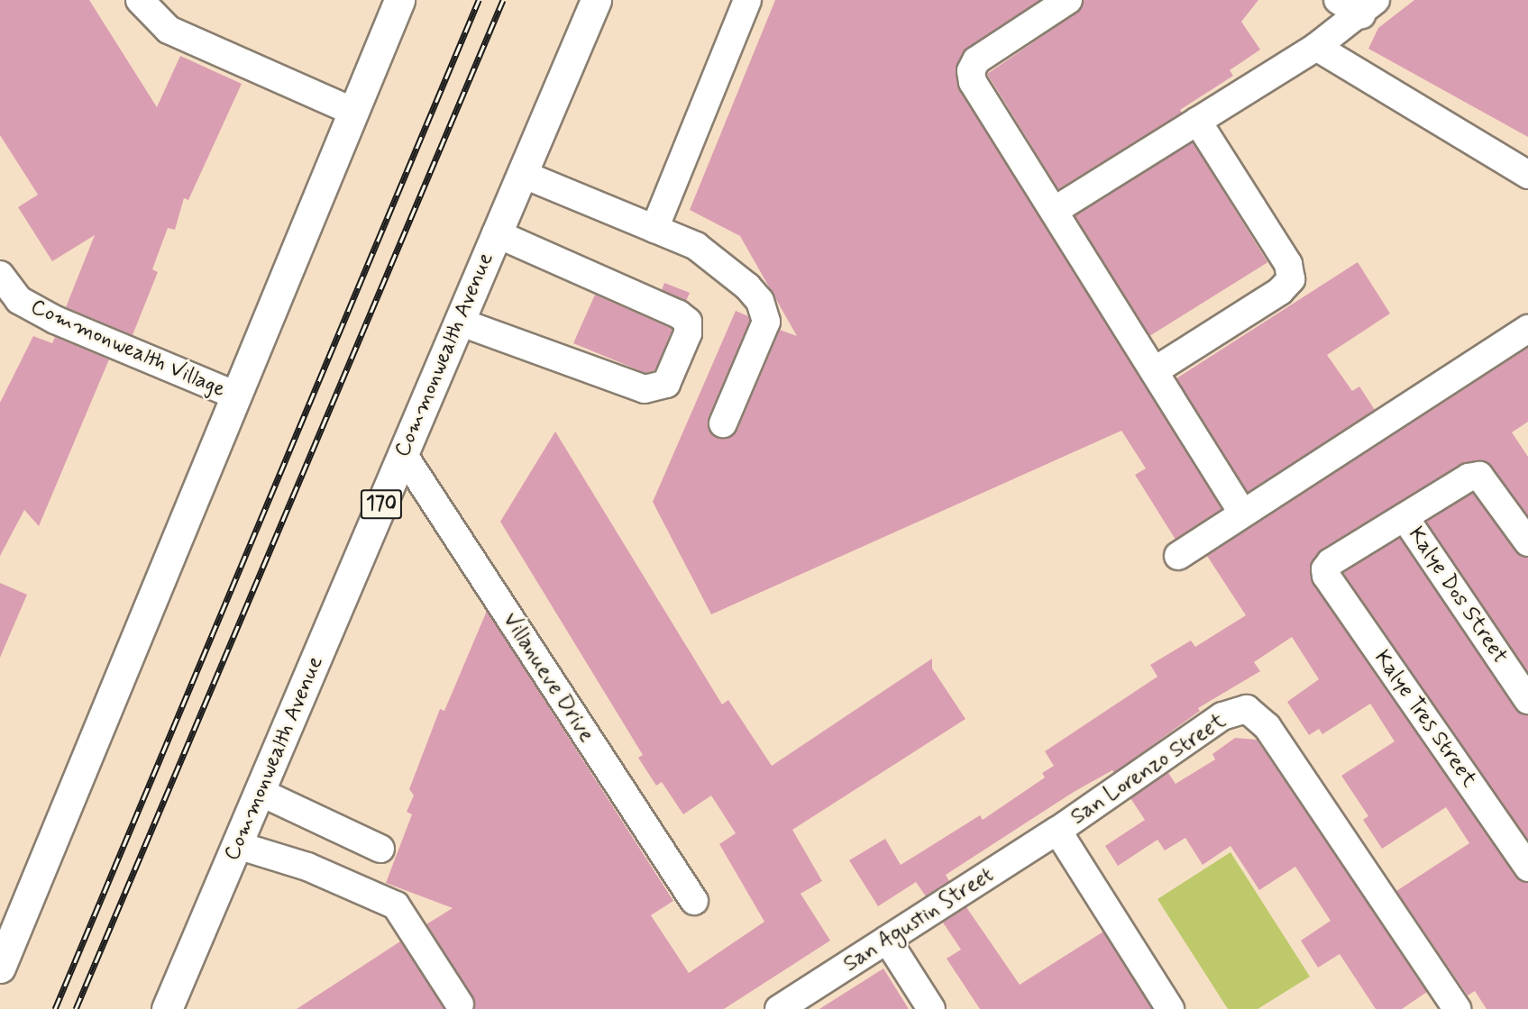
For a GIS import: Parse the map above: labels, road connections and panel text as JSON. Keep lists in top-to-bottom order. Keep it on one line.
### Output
{"streets":{"main road":["Commonwealth Avenue","170"],"street":["Commonwealth Village","Kalye Dos Street","Villanueve Drive","Kalye Tres Street","San Lorenzo Street","San Agustin Street"]},"crossings":[["Commonwealth Avenue","Villanueve Drive"],["Kalye Dos Street","Kalye Tres Street"],["San Lorenzo Street","San Agustin Street"]]}
